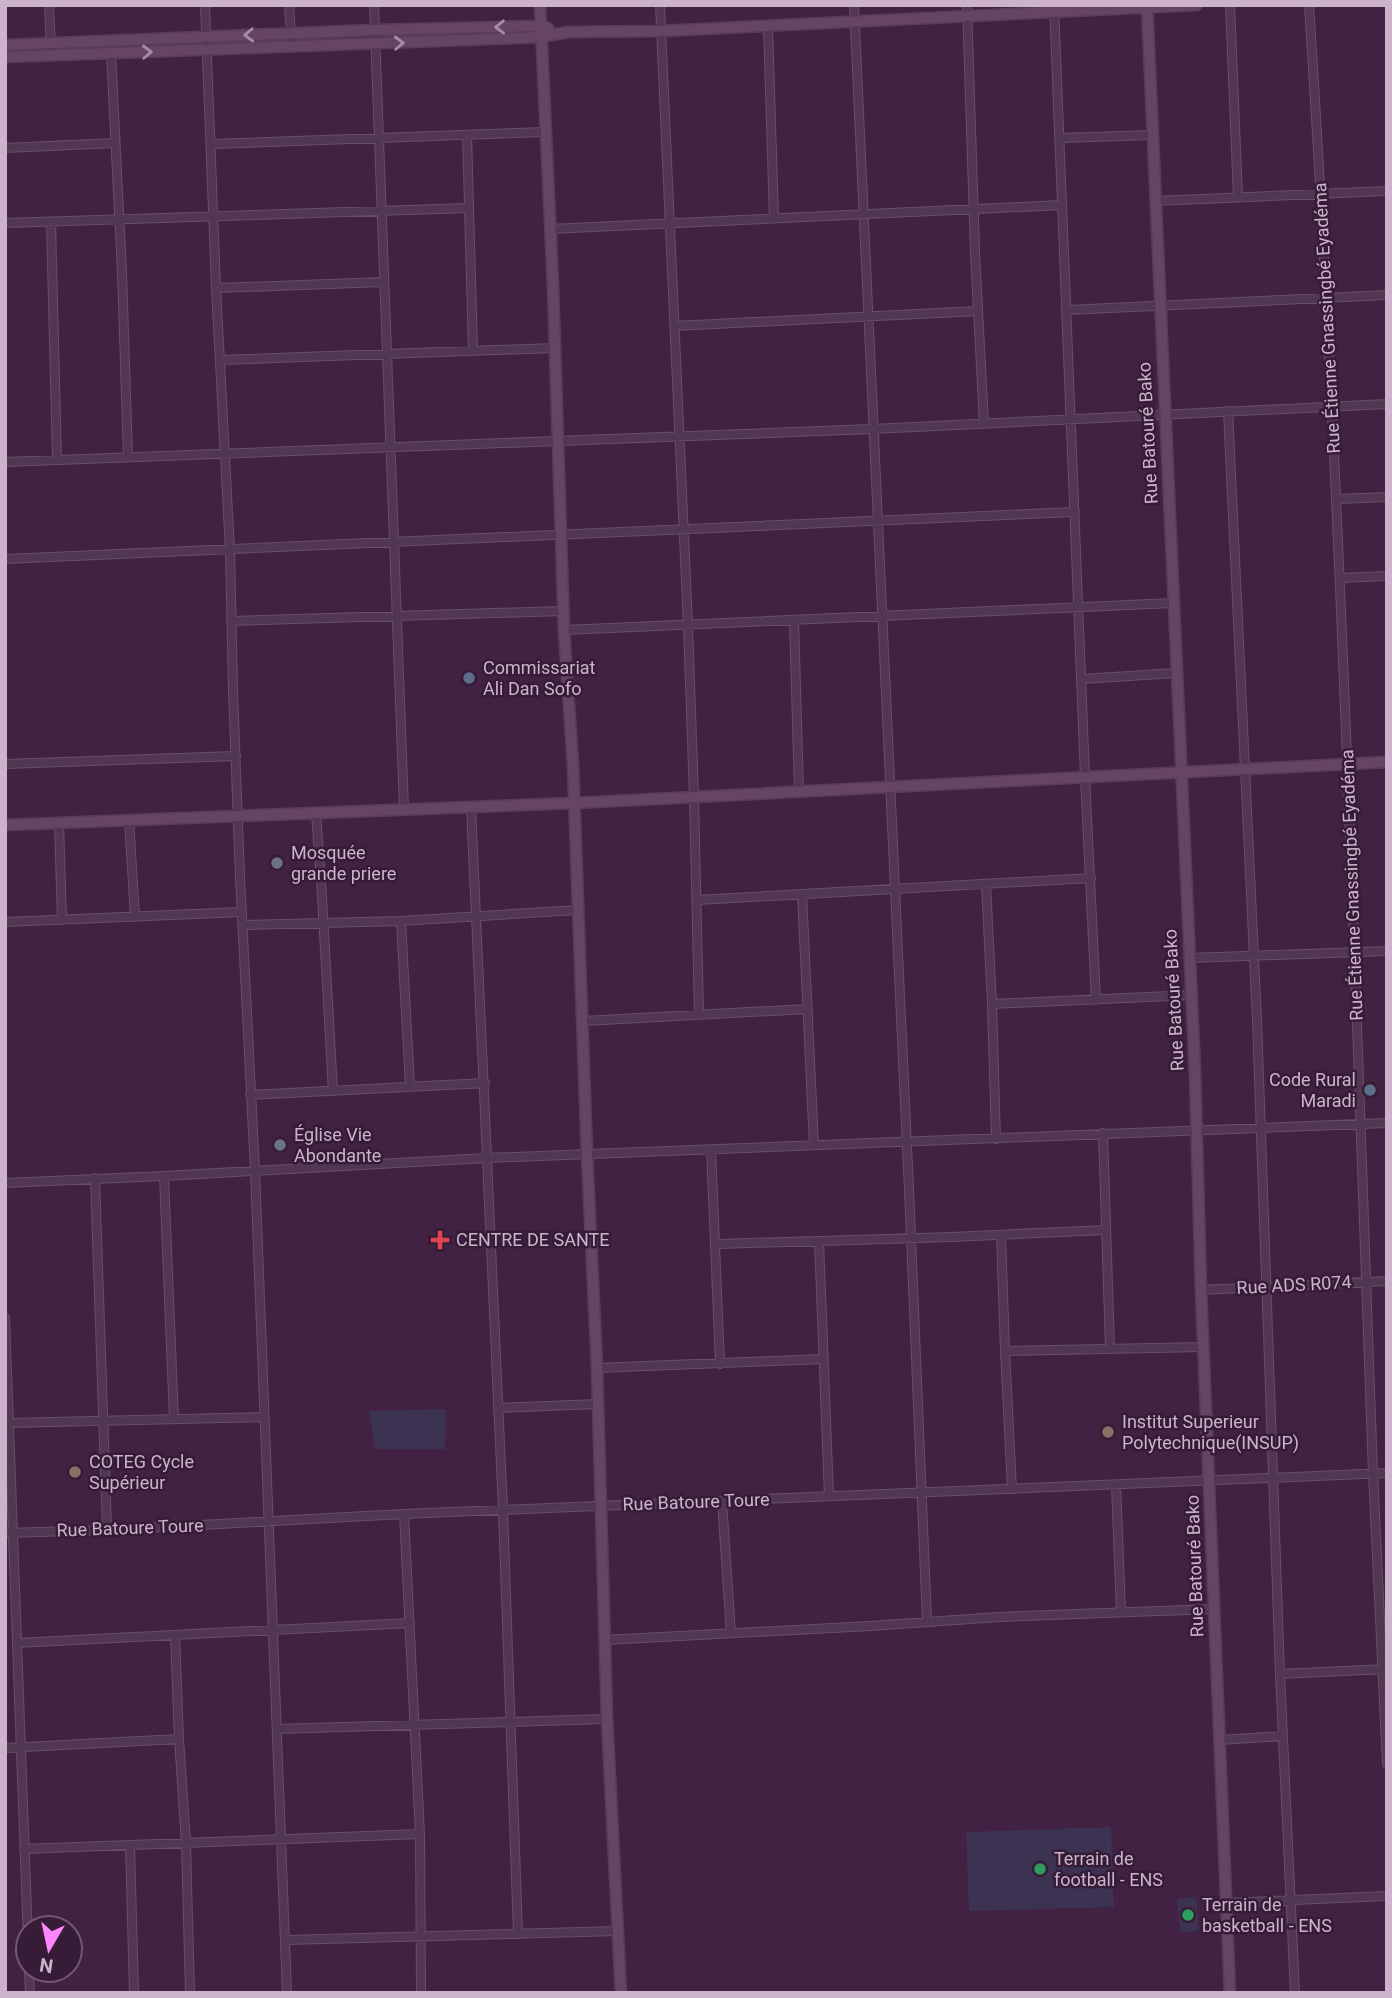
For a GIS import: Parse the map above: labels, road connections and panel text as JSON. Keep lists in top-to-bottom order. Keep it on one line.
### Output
{"streets":{"street":["Rue Étienne Gnassingbé Eyadéma","Rue Batouré Bako","Rue ADS R074","Rue Batoure Toure"]},"crossings":[["Rue Étienne Gnassingbé Eyadéma","Rue ADS R074"],["Rue Étienne Gnassingbé Eyadéma","Rue Batoure Toure"],["Rue Batouré Bako","Rue ADS R074"],["Rue Batouré Bako","Rue Batoure Toure"]],"places":{"other":["Commissariat Ali Dan Sofo","Mosquée grande priere","Code Rural Maradi","Église Vie Abondante","Institut Superieur Polytechnique(INSUP)","COTEG Cycle Supérieur","Terrain de football - ENS","Terrain de basketball - ENS"],"health":["CENTRE DE SANTE"]},"north":"bottom"}
